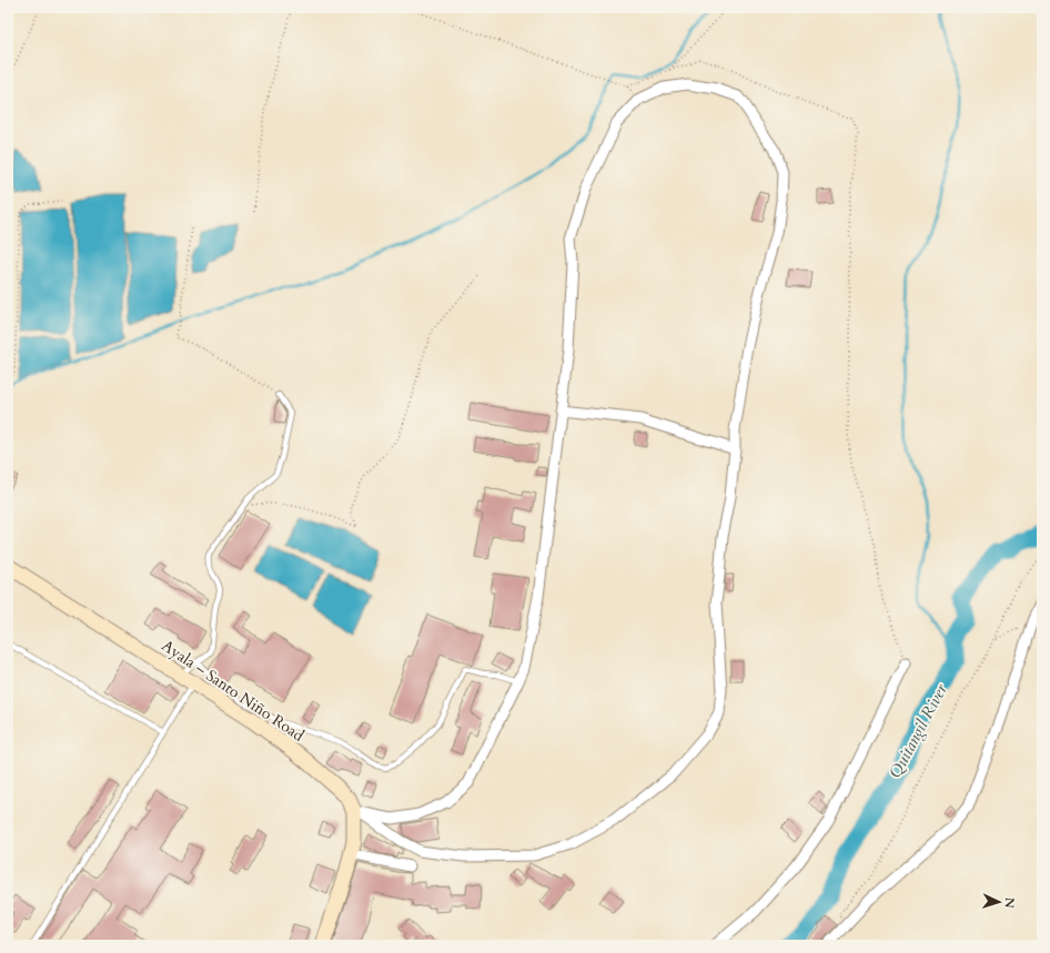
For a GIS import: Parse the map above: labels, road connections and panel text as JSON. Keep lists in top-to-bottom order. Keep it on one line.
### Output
{"streets":{"street":["Ayala – Santo Niño Road"]},"water":["Quitangil River"],"north":"right"}
